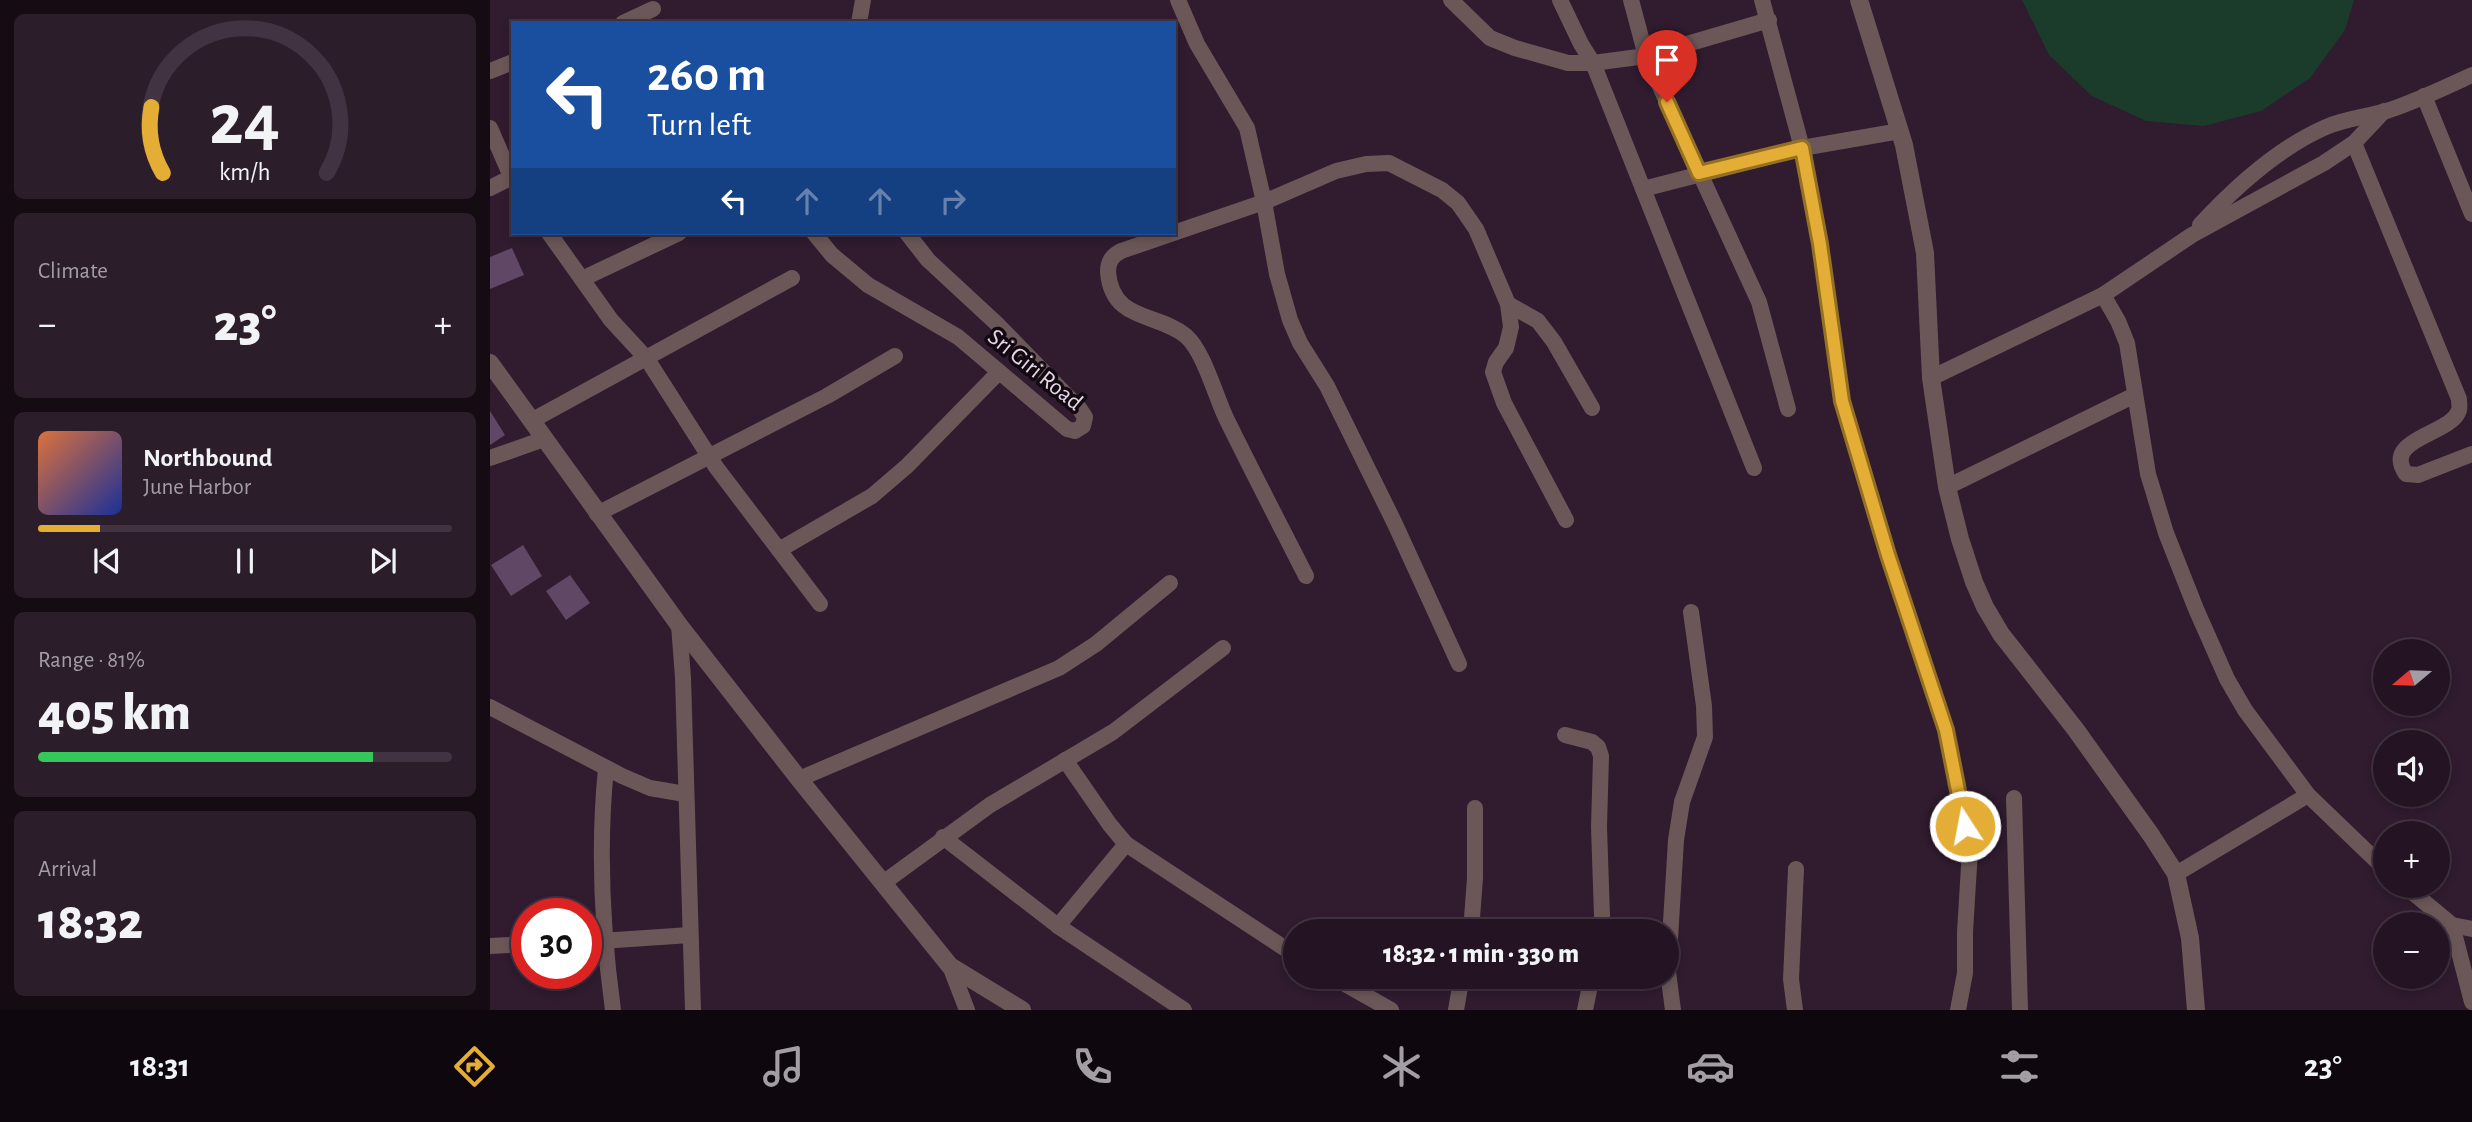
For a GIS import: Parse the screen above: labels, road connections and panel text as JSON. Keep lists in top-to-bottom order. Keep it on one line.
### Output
{"streets":{"street":["Sri Giri Road"]},"north":"left","page":{"turn":["260 m","Turn left"],"tile":["Climate",["Range · 81%","405 km"],["Arrival","18:32"]],"heat":["−","23°","+"],"song":["Northbound","June Harbor"],"map_buttons":["+","−"],"limit":"30","trip":"18:32 · 1 min · 330 m","tabs":["18:31","23°"],"gauge":["24","km/h"]}}
